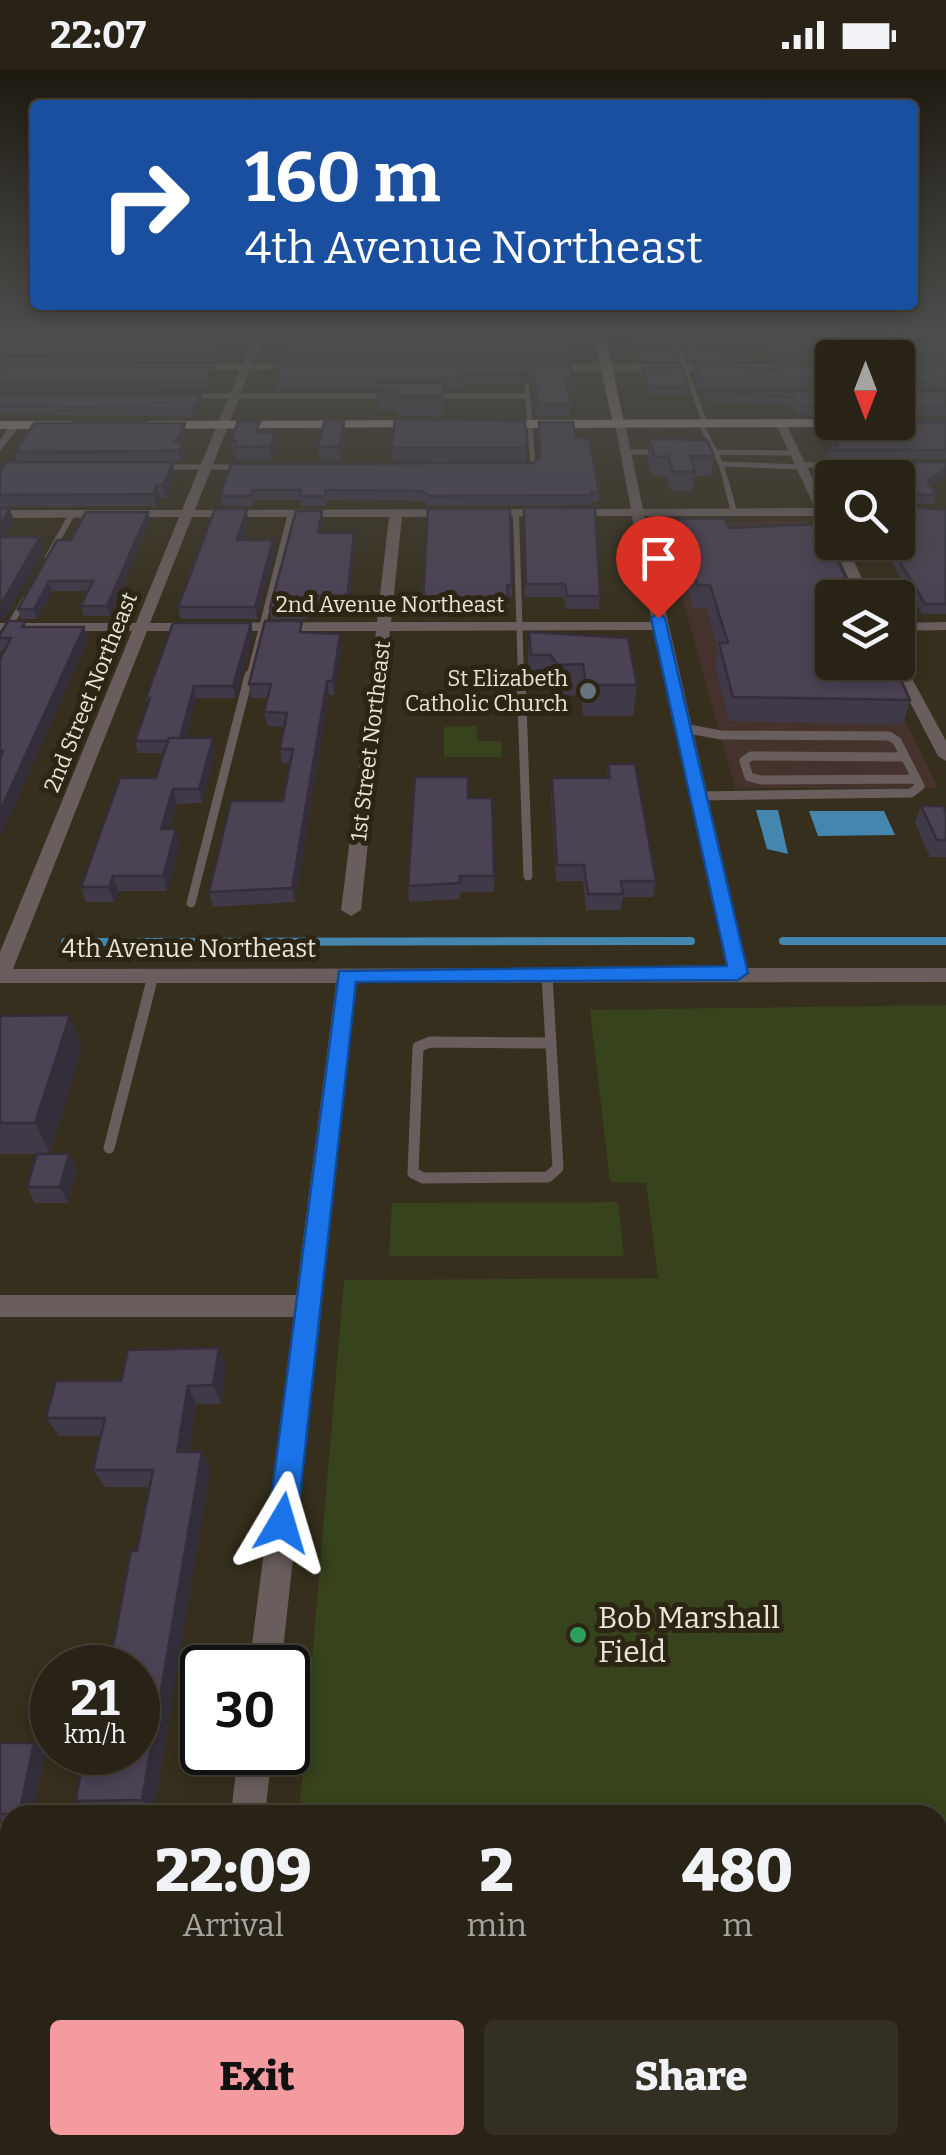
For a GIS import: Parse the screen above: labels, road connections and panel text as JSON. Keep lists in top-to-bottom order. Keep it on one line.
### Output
{"streets":{"street":["2nd Avenue Northeast","2nd Street Northeast","1st Street Northeast","4th Avenue Northeast"]},"crossings":[["2nd Avenue Northeast","2nd Street Northeast"],["2nd Avenue Northeast","1st Street Northeast"],["2nd Street Northeast","4th Avenue Northeast"]],"places":["St Elizabeth Catholic Church","Bob Marshall Field"],"north":"bottom","page":{"status":"22:07","turn":["160 m","4th Avenue Northeast"],"speed":"21 km/h","limit":"30","eta":["22:09","Arrival","2","min","480","m"],"buttons":["Exit","Share"]}}
